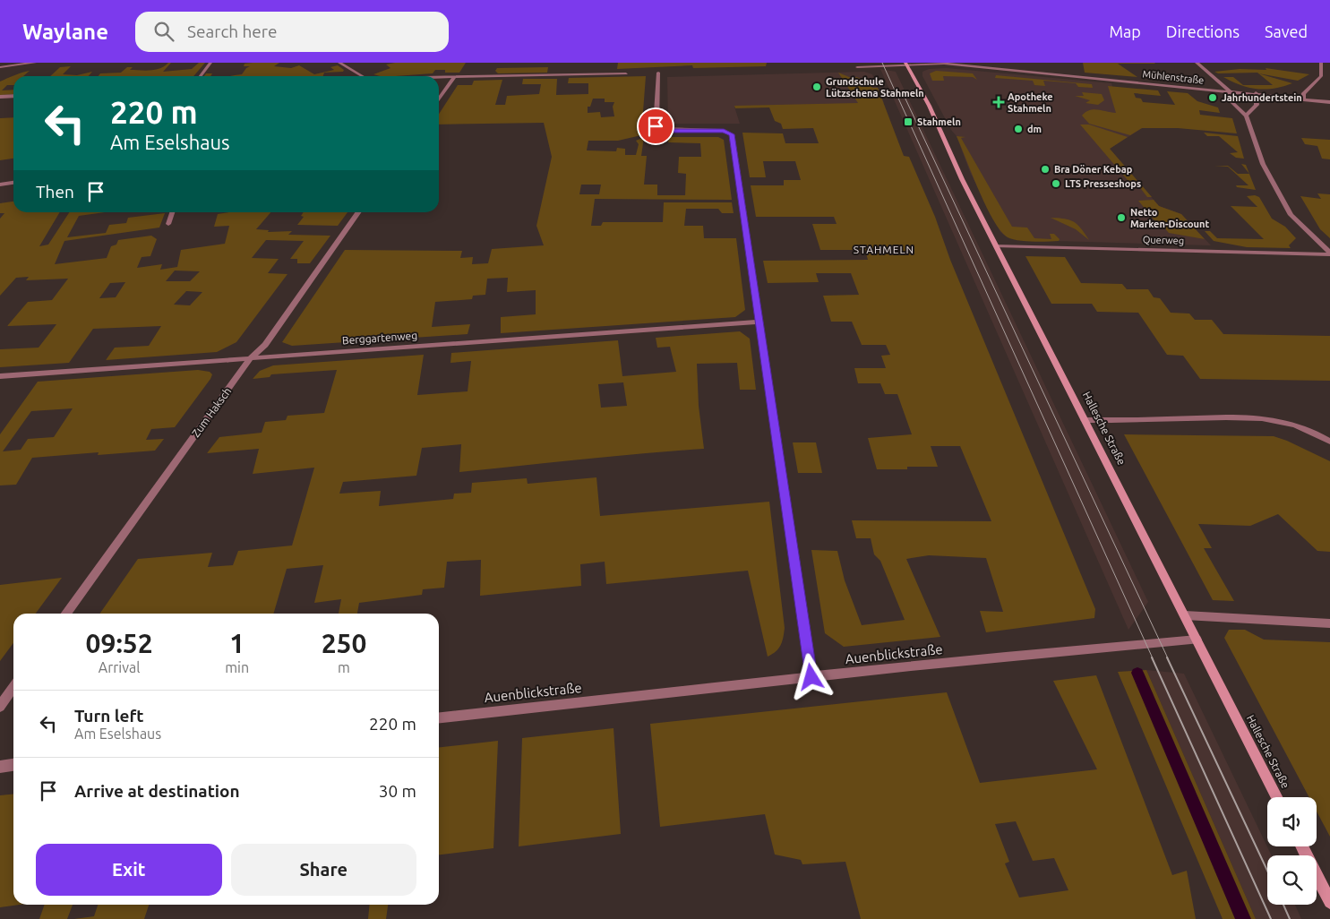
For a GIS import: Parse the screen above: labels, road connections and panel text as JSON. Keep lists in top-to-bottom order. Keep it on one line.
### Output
{"streets":{"street":["Mühlenstraße","Querweg","Berggartenweg","Zum Haksch","Hallesche Straße","Auenblickstraße"]},"crossings":[["Mühlenstraße","Hallesche Straße"],["Querweg","Hallesche Straße"],["Berggartenweg","Zum Haksch"],["Hallesche Straße","Auenblickstraße"]],"districts":["STAHMELN"],"places":{"other":["Grundschule Lützschena Stahmeln","Jahrhundertstein","dm","Bra Döner Kebap","LTS Presseshops","Netto Marken-Discount"],"health":["Apotheke Stahmeln"],"transit":["Stahmeln"]},"page":{"header":"Waylane","search":"Search here","nav":["Map","Directions","Saved"],"turn":["220 m","Am Eselshaus"],"then":"Then","eta":["09:52","Arrival","1","min","250","m"],"list":[{"name":"Turn left","note":"Am Eselshaus","value":"220 m"},{"name":"Arrive at destination","value":"30 m"}],"buttons":["Exit","Share"]}}
